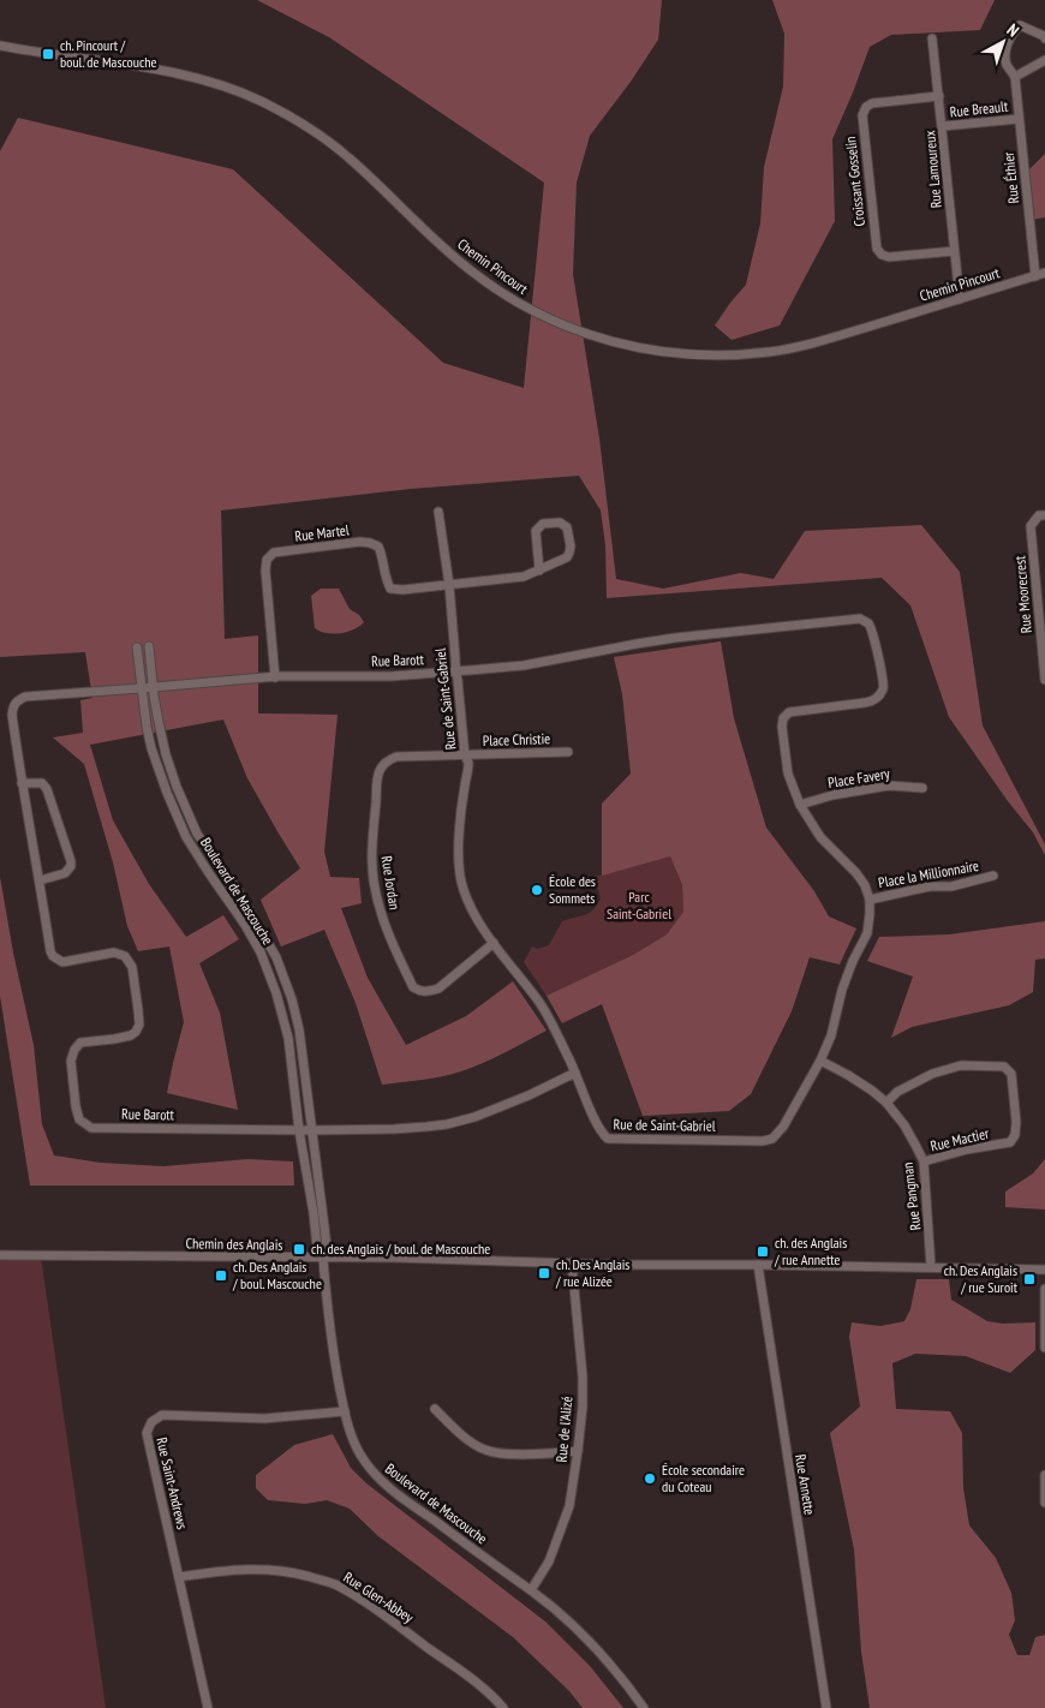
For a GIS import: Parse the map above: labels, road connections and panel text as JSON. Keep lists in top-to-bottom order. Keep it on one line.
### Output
{"streets":{"street":["Rue Breault","Rue Lamoureux","Rue Éthier","Croissant Gosselin","Chemin Pincourt","Rue Martel","Rue Moorecrest","Rue Barott","Rue de Saint-Gabriel","Place Christie","Place Favery","Place la Millionnaire","Rue Jordan","Boulevard de Mascouche","Rue Mactier","Rue Pangman","Chemin des Anglais","Rue de l'Alizé","Rue Saint-Andrews","Rue Annette","Rue Glen-Abbey"]},"crossings":[["Rue Breault","Rue Lamoureux"],["Rue Breault","Rue Éthier"],["Rue Lamoureux","Croissant Gosselin"],["Rue Lamoureux","Chemin Pincourt"],["Rue Éthier","Chemin Pincourt"],["Rue Martel","Rue Barott"],["Rue Martel","Rue de Saint-Gabriel"],["Rue Barott","Rue de Saint-Gabriel"],["Rue Barott","Place Favery"],["Rue Barott","Boulevard de Mascouche"],["Rue de Saint-Gabriel","Place Christie"],["Rue de Saint-Gabriel","Place la Millionnaire"],["Rue de Saint-Gabriel","Rue Jordan"],["Rue de Saint-Gabriel","Rue Pangman"],["Place Christie","Rue Jordan"],["Boulevard de Mascouche","Chemin des Anglais"],["Boulevard de Mascouche","Rue de l'Alizé"],["Boulevard de Mascouche","Rue Saint-Andrews"],["Rue Mactier","Rue Pangman"],["Rue Pangman","Chemin des Anglais"],["Chemin des Anglais","Rue de l'Alizé"],["Chemin des Anglais","Rue Annette"],["Rue Saint-Andrews","Rue Glen-Abbey"]],"parks":["Parc Saint-Gabriel"],"places":{"transit":["ch. Pincourt / boul. de Mascouche","ch. des Anglais / boul. de Mascouche","ch. des Anglais / rue Annette","ch. Des Anglais / rue Alizée","ch. Des Anglais / boul. Mascouche","ch. Des Anglais / rue Suroit"],"other":["École des Sommets","École secondaire du Coteau"]},"north":"top right"}
